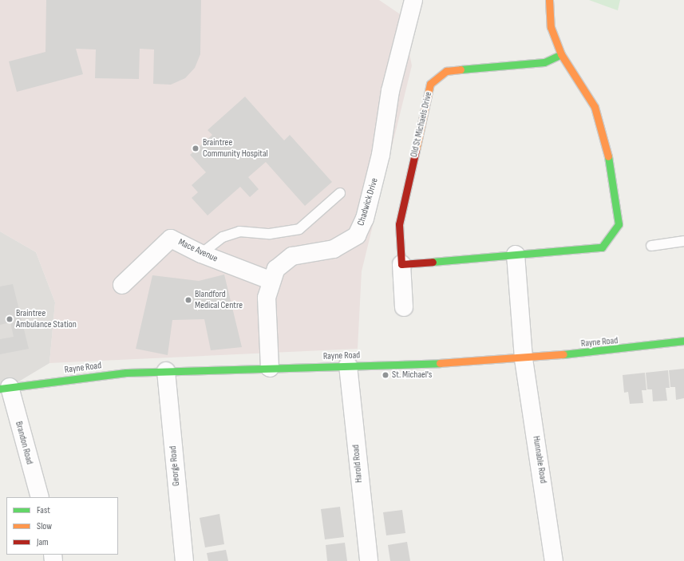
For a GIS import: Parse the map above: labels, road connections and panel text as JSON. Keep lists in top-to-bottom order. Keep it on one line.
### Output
{"streets":{"street":["Old St Michaels Drive","Chadwick Drive","Mace Avenue","Rayne Road","Brandon Road","Hunnable Road","Harold Road","George Road"]},"crossings":[["Chadwick Drive","Mace Avenue"],["Chadwick Drive","Rayne Road"],["Rayne Road","Brandon Road"],["Rayne Road","Hunnable Road"],["Rayne Road","Harold Road"],["Rayne Road","George Road"]],"places":["Braintree Community Hospital","Blandford Medical Centre","Braintree Ambulance Station","St. Michael's"],"legend":["Fast","Slow","Jam"]}
